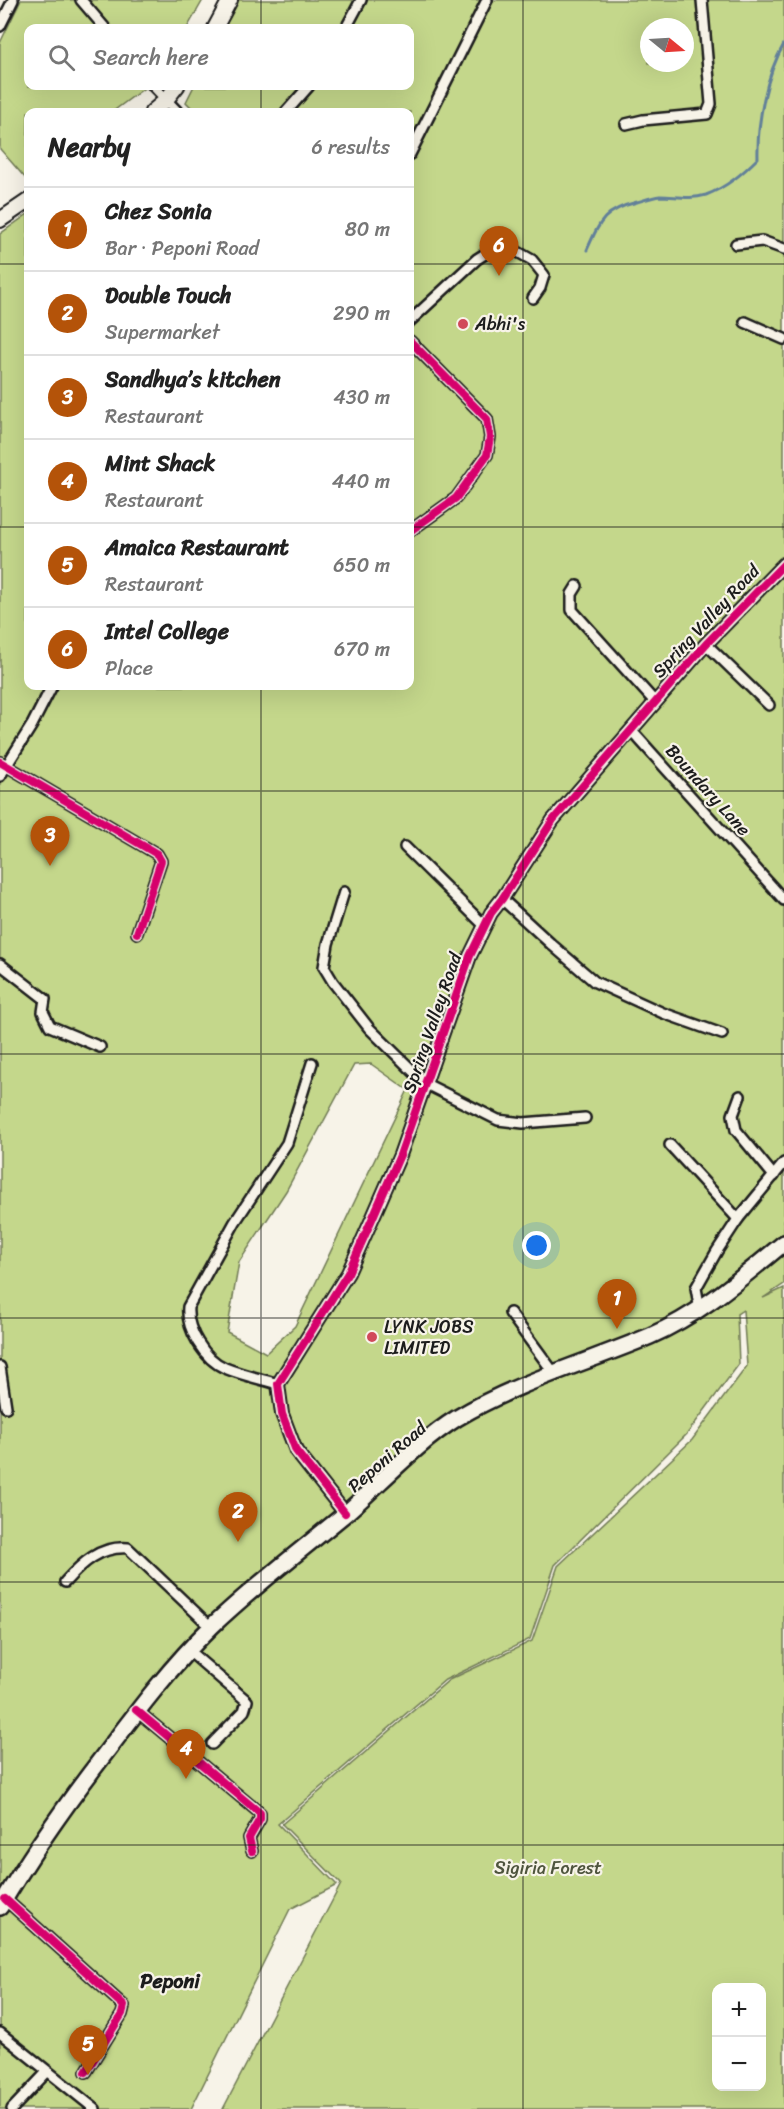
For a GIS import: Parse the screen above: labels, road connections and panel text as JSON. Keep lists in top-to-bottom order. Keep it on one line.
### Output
{"streets":{"main road":["Peponi Road"],"street":["Spring Valley Road","Boundary Lane"]},"crossings":[["Spring Valley Road","Boundary Lane"]],"districts":["Peponi"],"parks":["Sigiria Forest"],"places":["Abhi's","LYNK JOBS LIMITED"],"north":"right","page":{"search":"Search here","heading":["Nearby","6 results"],"list":[{"mark":"1","name":"Chez Sonia","note":"Bar · Peponi Road","value":"80 m"},{"mark":"2","name":"Double Touch","note":"Supermarket","value":"290 m"},{"mark":"3","name":"Sandhya’s kitchen","note":"Restaurant","value":"430 m"},{"mark":"4","name":"Mint Shack","note":"Restaurant","value":"440 m"},{"mark":"5","name":"Amaica Restaurant","note":"Restaurant","value":"650 m"},{"mark":"6","name":"Intel College","note":"Place","value":"670 m"}],"pins":["6","3","1","2","4","5"],"map_buttons":["+","−"]}}
